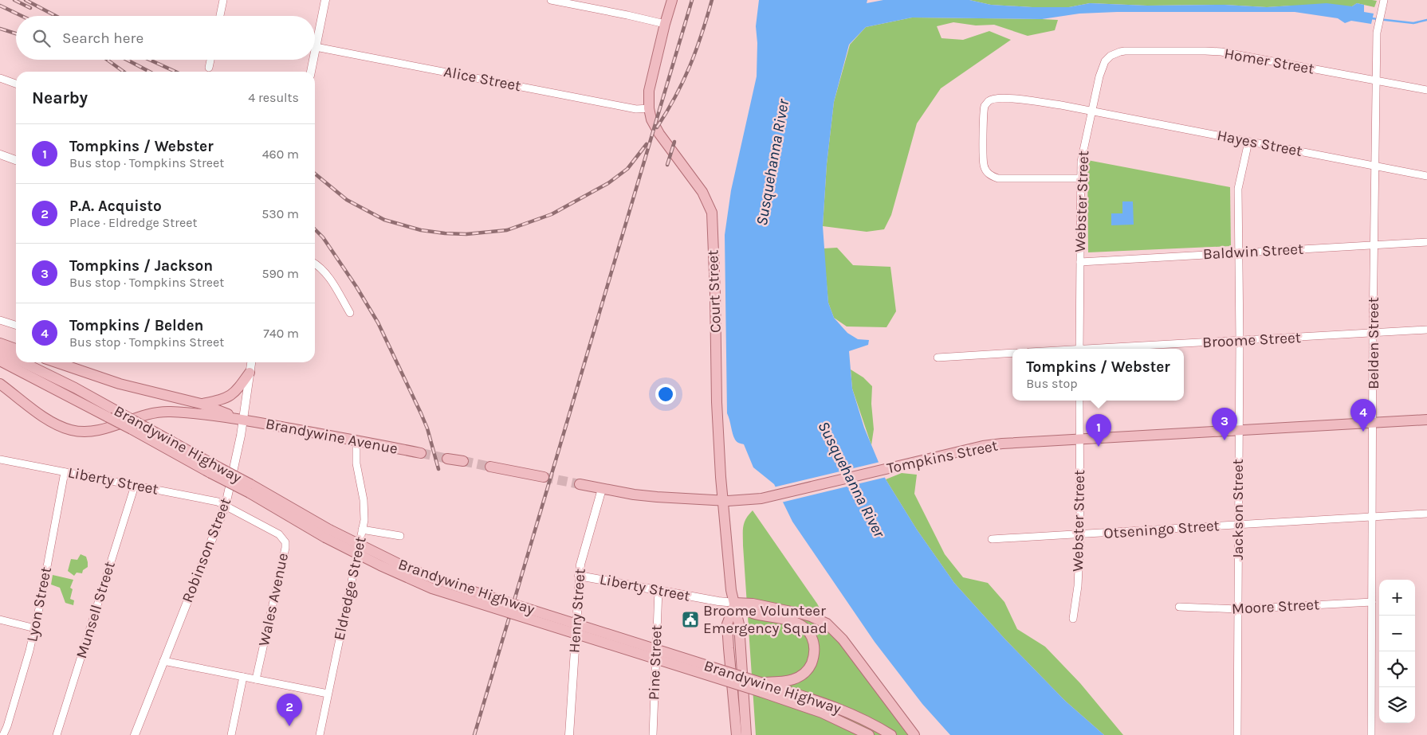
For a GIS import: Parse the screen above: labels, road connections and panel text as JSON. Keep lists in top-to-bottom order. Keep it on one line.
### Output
{"streets":{"main road":["Court Street","Brandywine Avenue","Brandywine Highway","Tompkins Street"],"street":["Homer Street","Alice Street","Hayes Street","Webster Street","Baldwin Street","Broome Street","Belden Street","Liberty Street","Jackson Street","Otseningo Street","Robinson Street","Eldredge Street","Wales Avenue","Lyon Street","Moore Street","Munsell Street","Henry Street","Pine Street"]},"crossings":[["Homer Street","Webster Street"],["Homer Street","Belden Street"],["Alice Street","Court Street"],["Hayes Street","Webster Street"],["Hayes Street","Belden Street"],["Hayes Street","Jackson Street"],["Webster Street","Baldwin Street"],["Webster Street","Tompkins Street"],["Webster Street","Otseningo Street"],["Baldwin Street","Belden Street"],["Baldwin Street","Jackson Street"],["Court Street","Tompkins Street"],["Court Street","Liberty Street"],["Broome Street","Belden Street"],["Broome Street","Jackson Street"],["Belden Street","Tompkins Street"],["Belden Street","Otseningo Street"],["Belden Street","Moore Street"],["Brandywine Avenue","Robinson Street"],["Brandywine Avenue","Eldredge Street"],["Tompkins Street","Jackson Street"],["Liberty Street","Robinson Street"],["Liberty Street","Wales Avenue"],["Liberty Street","Lyon Street"],["Liberty Street","Munsell Street"],["Liberty Street","Henry Street"],["Liberty Street","Pine Street"],["Jackson Street","Otseningo Street"],["Jackson Street","Moore Street"],["Robinson Street","Wales Avenue"]],"water":["Susquehanna River"],"places":{"public building":["Broome Volunteer Emergency Squad"]},"page":{"search":"Search here","heading":["Nearby","4 results"],"list":[{"mark":"1","name":"Tompkins / Webster","note":"Bus stop · Tompkins Street","value":"460 m"},{"mark":"2","name":"P.A. Acquisto","note":"Place · Eldredge Street","value":"530 m"},{"mark":"3","name":"Tompkins / Jackson","note":"Bus stop · Tompkins Street","value":"590 m"},{"mark":"4","name":"Tompkins / Belden","note":"Bus stop · Tompkins Street","value":"740 m"}],"popup":["Tompkins / Webster","Bus stop"],"pins":["4","3","1","2"],"map_buttons":["+","−"]}}
